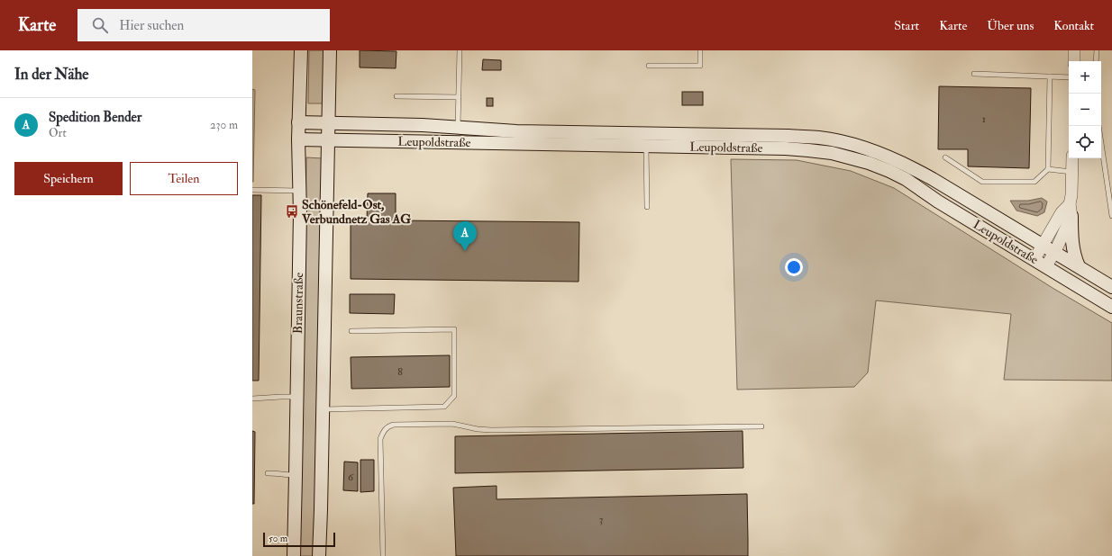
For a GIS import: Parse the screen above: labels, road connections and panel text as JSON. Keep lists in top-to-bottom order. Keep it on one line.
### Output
{"streets":{"main road":["Leupoldstraße","Braunstraße"]},"crossings":[["Leupoldstraße","Braunstraße"]],"places":{"bus stop":["Schönefeld-Ost, Verbundnetz Gas AG"]},"house_numbers":["1","8","6","3"],"scale_bar":"50 m","page":{"header":"Karte","search":"Hier suchen","nav":["Start","Karte","Über uns","Kontakt"],"heading":"In der Nähe","map_buttons":["+","−"],"list":[{"mark":"A","name":"Spedition Bender","note":"Ort","value":"230 m"}],"buttons":["Speichern","Teilen"],"pins":"A","scale":"50 m"}}
